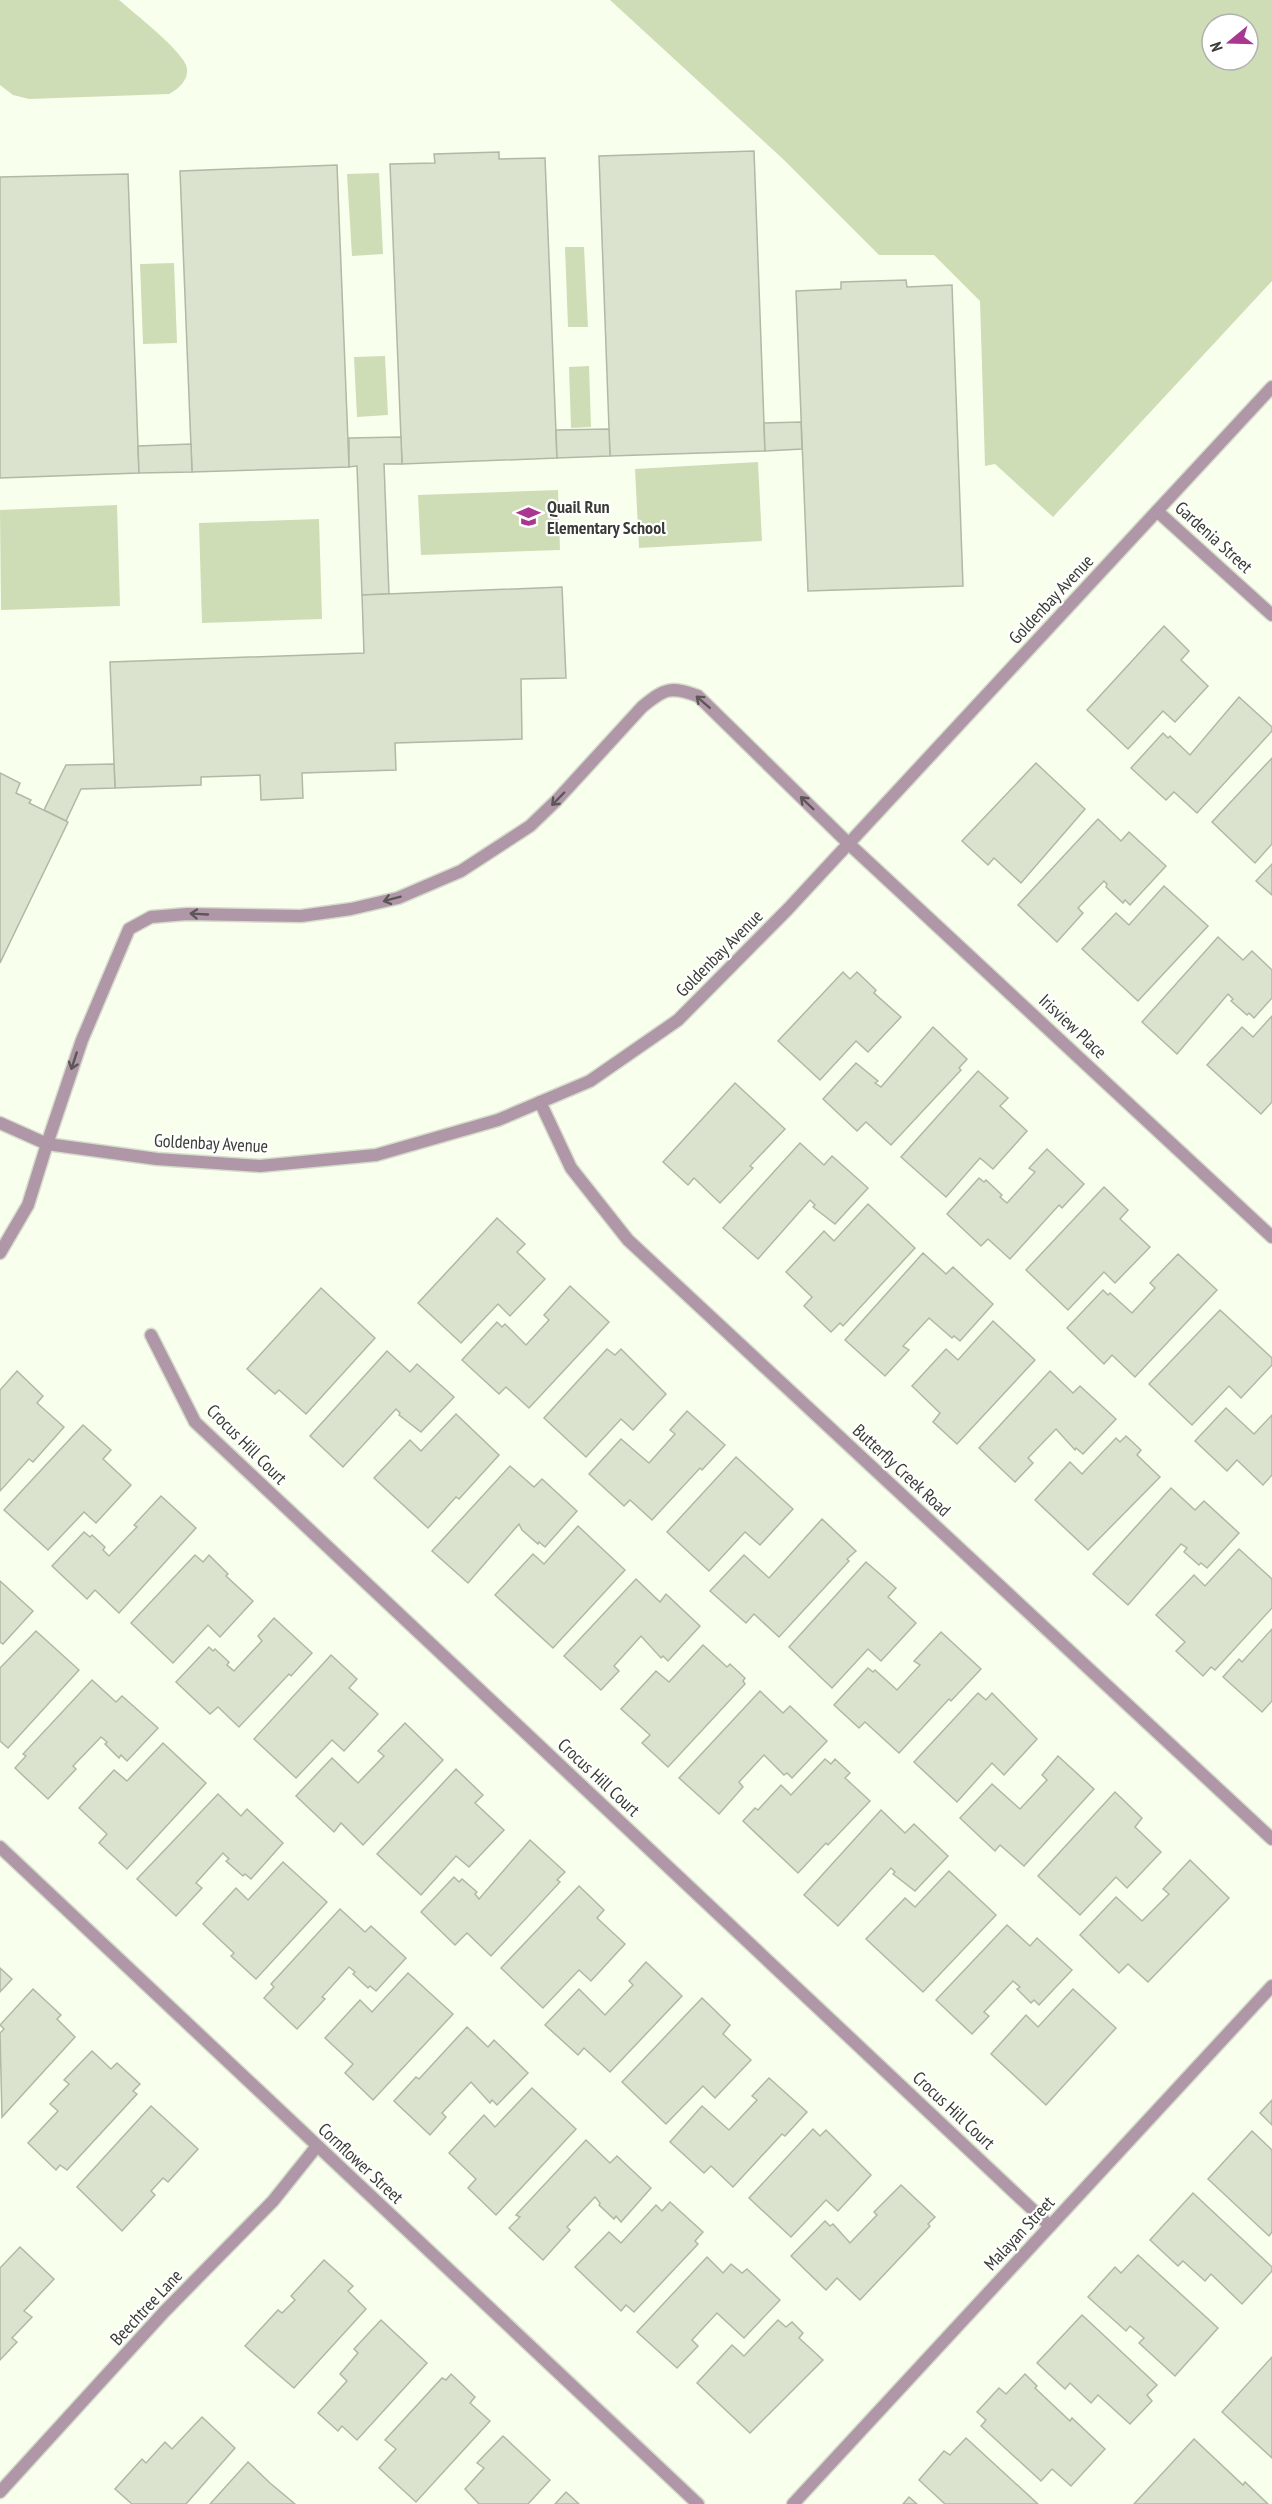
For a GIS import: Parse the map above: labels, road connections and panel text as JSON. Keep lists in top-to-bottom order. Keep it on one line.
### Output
{"streets":{"street":["Gardenia Street","Goldenbay Avenue","Irisview Place","Crocus Hill Court","Butterfly Creek Road","Cornflower Street","Malayan Street","Beechtree Lane"]},"crossings":[["Gardenia Street","Goldenbay Avenue"],["Goldenbay Avenue","Irisview Place"],["Goldenbay Avenue","Butterfly Creek Road"],["Crocus Hill Court","Malayan Street"],["Cornflower Street","Beechtree Lane"]],"places":{"school or university":["Quail Run Elementary School"]},"north":"left"}
